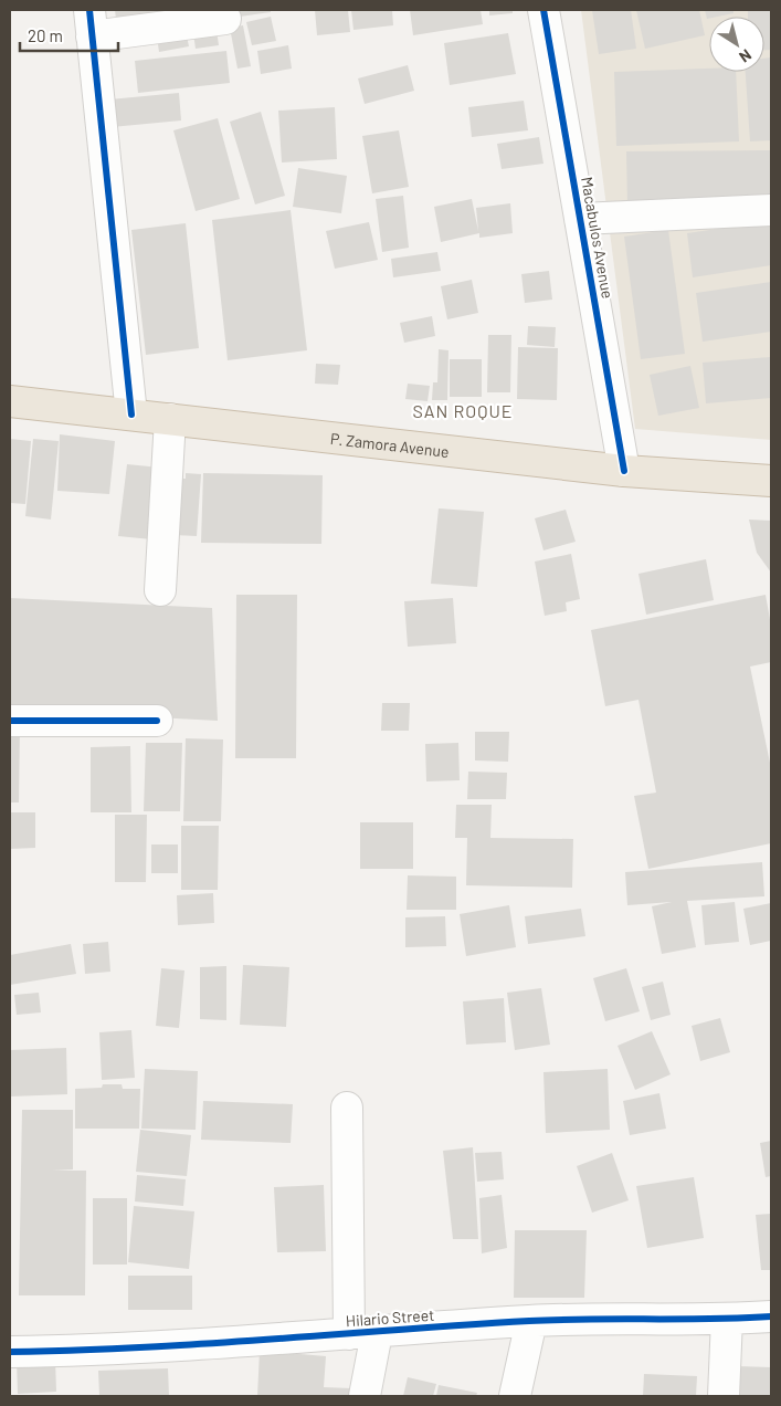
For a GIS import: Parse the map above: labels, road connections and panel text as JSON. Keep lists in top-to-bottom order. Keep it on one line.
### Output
{"streets":{"highway":["P. Zamora Avenue"],"street":["Macabulos Avenue","Hilario Street"]},"crossings":[["Macabulos Avenue","P. Zamora Avenue"]],"districts":["SAN ROQUE"],"scale_bar":"20 m","north":"bottom right"}
